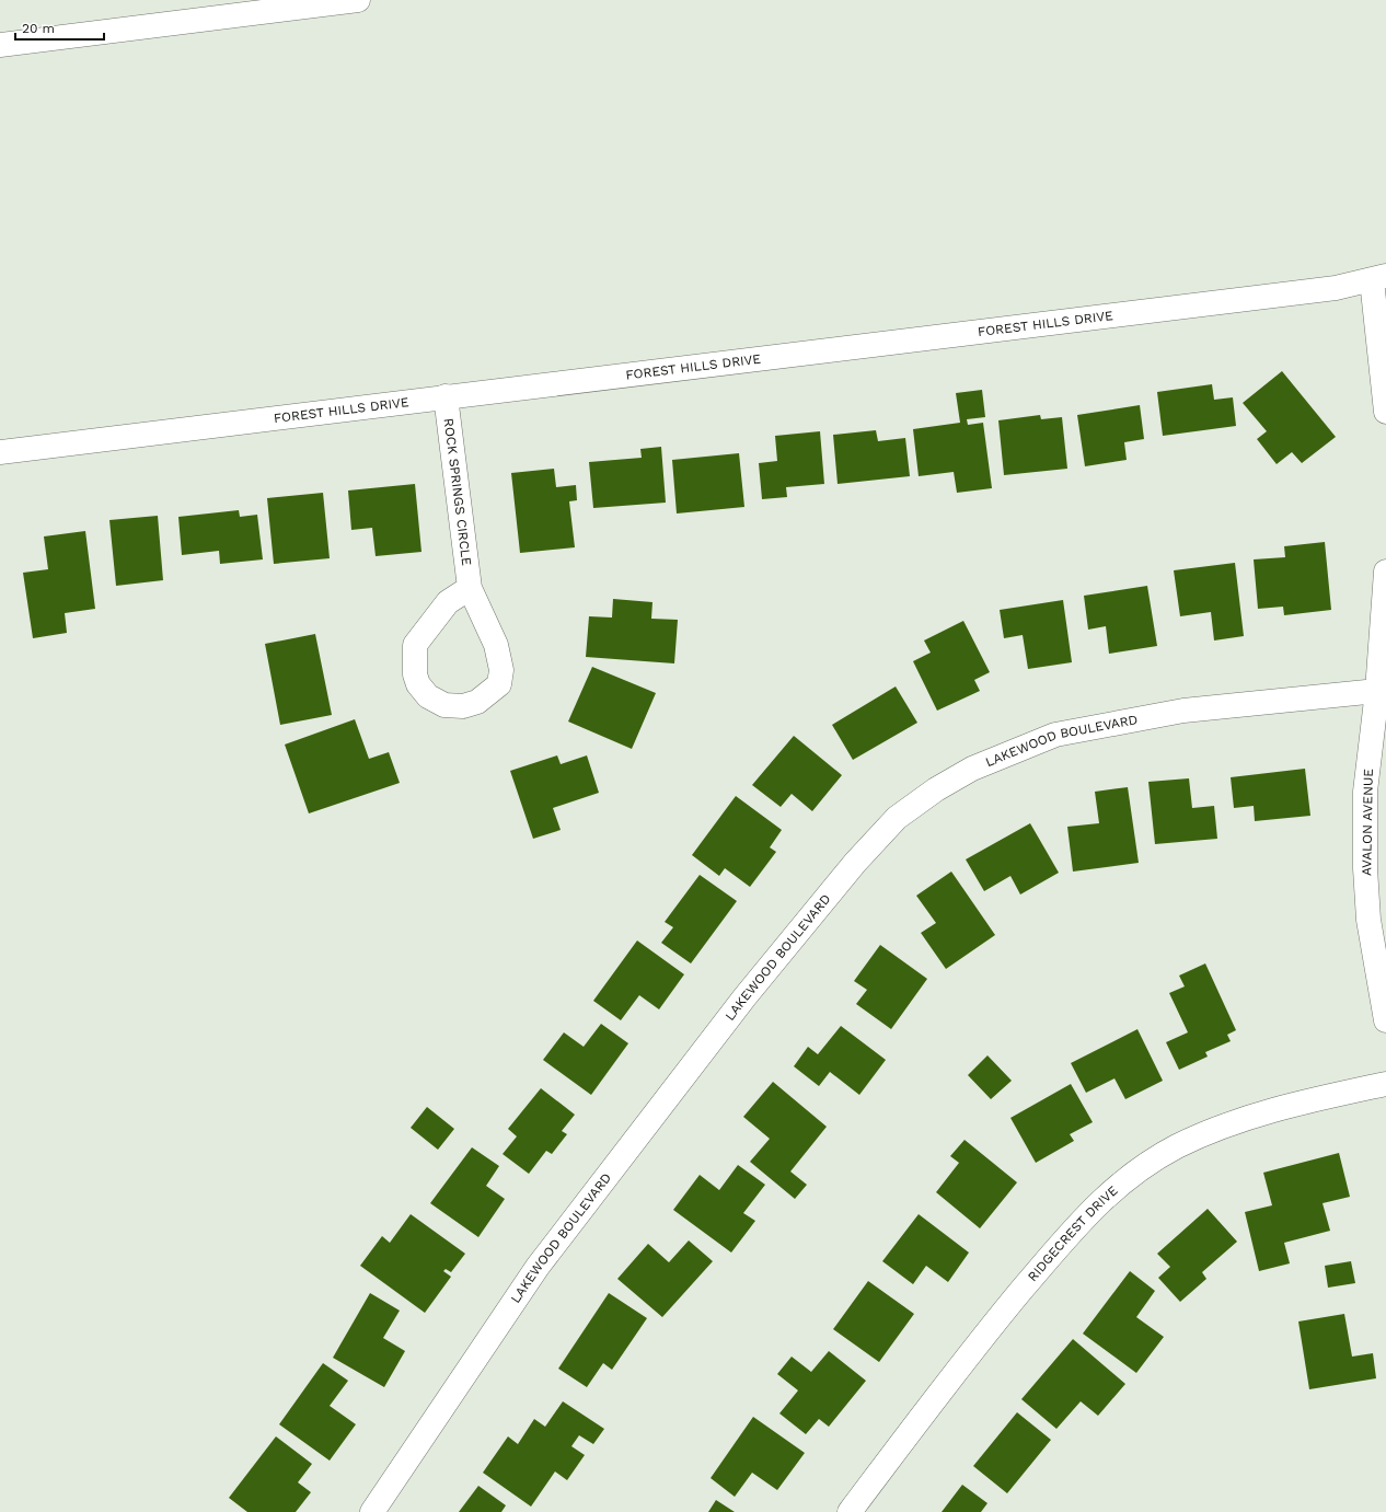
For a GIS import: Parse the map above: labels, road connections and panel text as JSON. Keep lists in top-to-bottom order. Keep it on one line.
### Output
{"streets":{"street":["FOREST HILLS DRIVE","ROCK SPRINGS CIRCLE","LAKEWOOD BOULEVARD","AVALON AVENUE","RIDGECREST DRIVE"]},"crossings":[["FOREST HILLS DRIVE","ROCK SPRINGS CIRCLE"],["LAKEWOOD BOULEVARD","AVALON AVENUE"]],"scale_bar":"20 m"}
